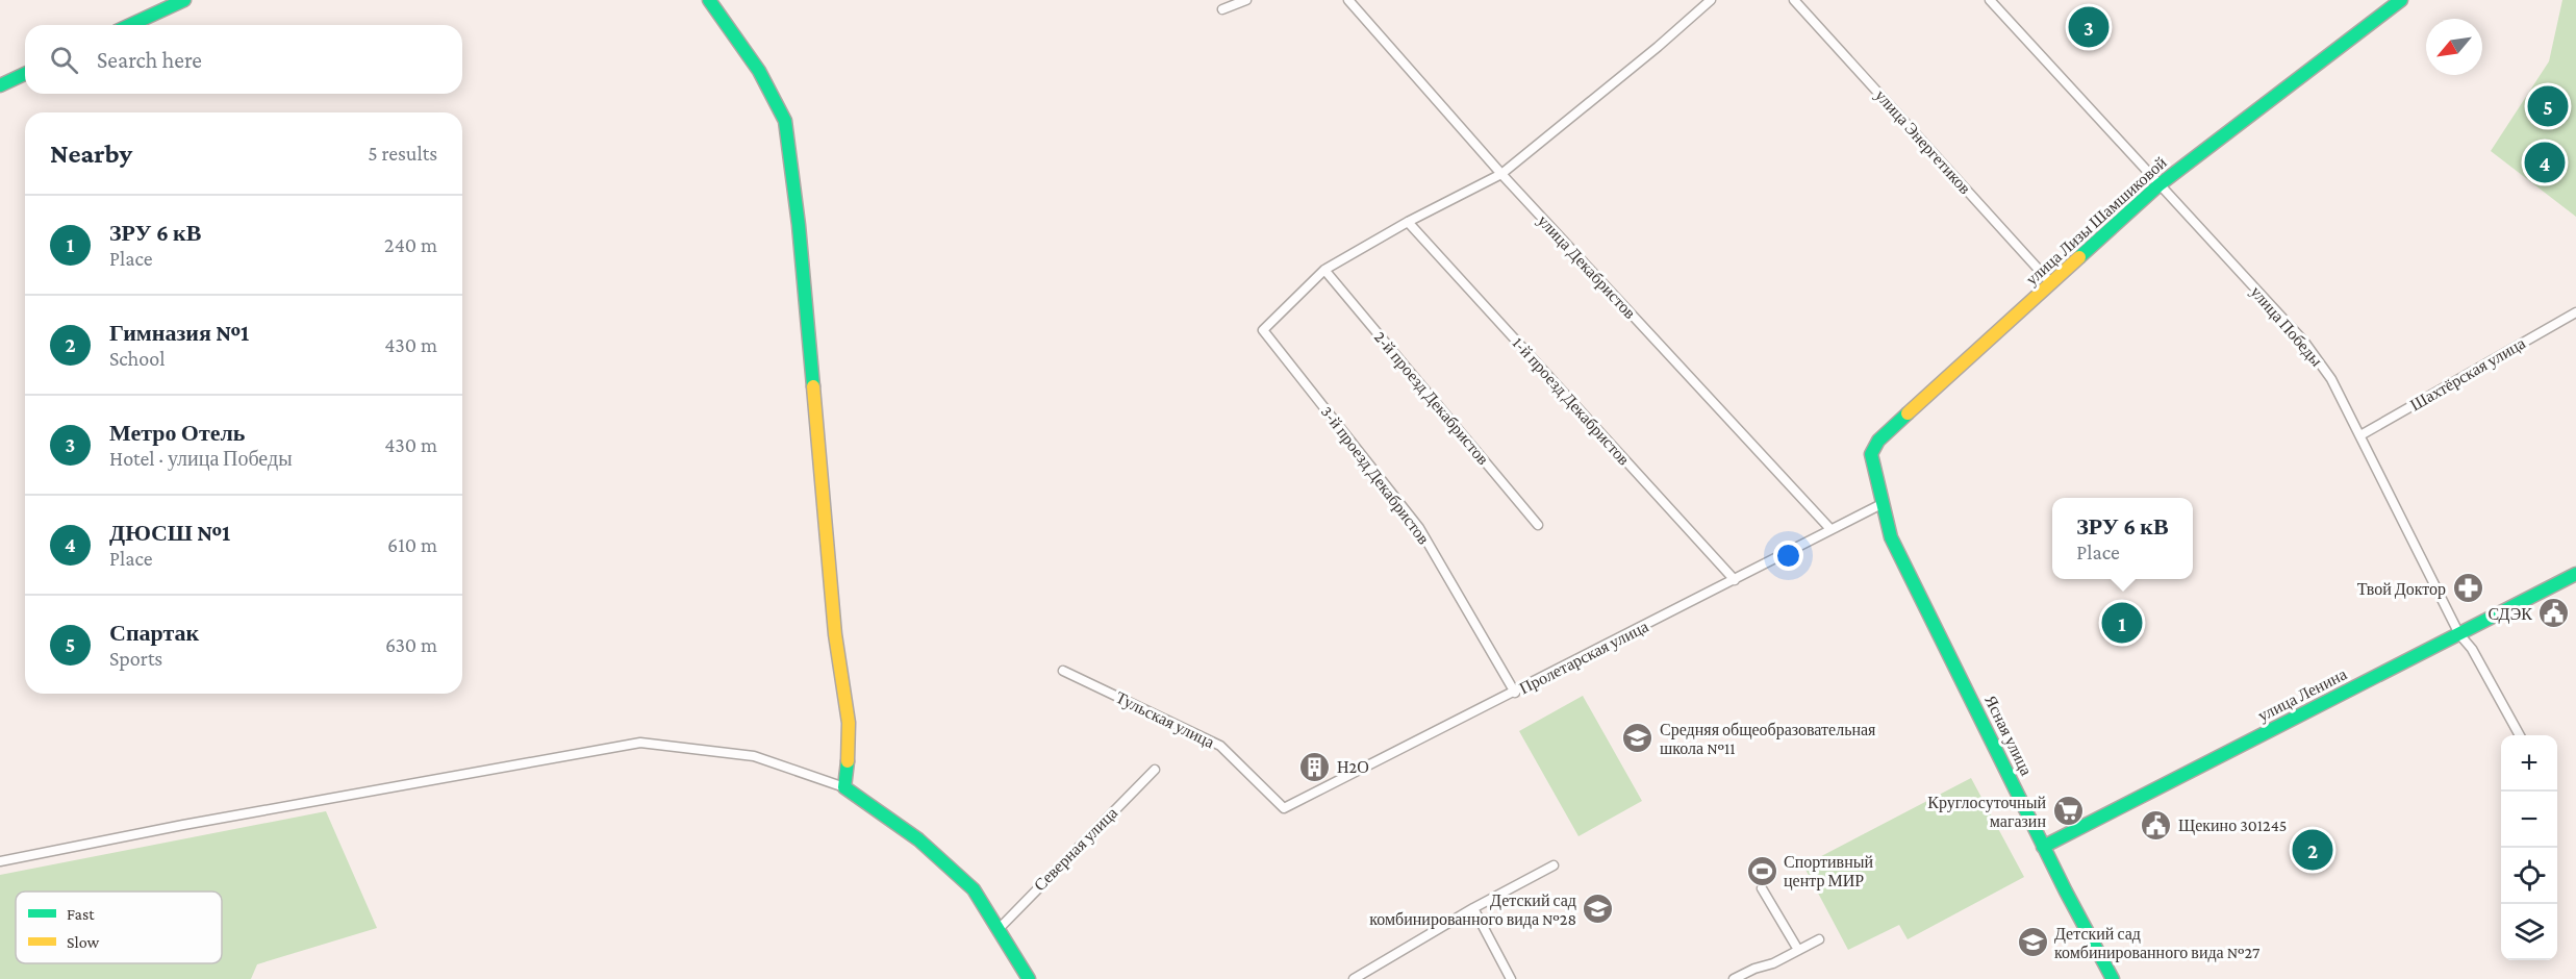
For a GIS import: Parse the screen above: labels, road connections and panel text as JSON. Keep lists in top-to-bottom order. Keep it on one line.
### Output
{"streets":{"street":["улица Энергетиков","улица Лизы Шамшиковой","улица Декабристов","улица Победы","Шахтёрская улица","2-й проезд Декабристов","1-й проезд Декабристов","3-й проезд Декабристов","Пролетарская улица","улица Ленина","Тульская улица","Ясная улица","Северная улица"]},"crossings":[["улица Энергетиков","улица Лизы Шамшиковой"],["улица Лизы Шамшиковой","улица Победы"],["улица Лизы Шамшиковой","Пролетарская улица"],["улица Лизы Шамшиковой","Ясная улица"],["улица Декабристов","Пролетарская улица"],["улица Победы","Шахтёрская улица"],["улица Победы","улица Ленина"],["2-й проезд Декабристов","3-й проезд Декабристов"],["1-й проезд Декабристов","Пролетарская улица"],["3-й проезд Декабристов","Пролетарская улица"],["Пролетарская улица","Тульская улица"],["Пролетарская улица","Ясная улица"],["улица Ленина","Ясная улица"]],"places":{"pharmacy":["Твой Доктор"],"public building":["СДЭК","Щекино 301245"],"school or university":["Средняя общеобразовательная школа №11","Детский сад комбинированного вида №28","Детский сад комбинированного вида №27"],"building":["Н2О"],"supermarket":["Круглосуточный магазин"],"sports":["Спортивный центр МИР"]},"legend":["Fast","Slow"],"north":"bottom left","page":{"pins":["3","5","4","1","2"],"search":"Search here","heading":["Nearby","5 results"],"list":[{"mark":"1","name":"ЗРУ 6 кВ","note":"Place","value":"240 m"},{"mark":"2","name":"Гимназия №1","note":"School","value":"430 m"},{"mark":"3","name":"Метро Отель","note":"Hotel · улица Победы","value":"430 m"},{"mark":"4","name":"ДЮСШ №1","note":"Place","value":"610 m"},{"mark":"5","name":"Спартак","note":"Sports","value":"630 m"}],"popup":["ЗРУ 6 кВ","Place"],"map_buttons":["+","−"]}}
